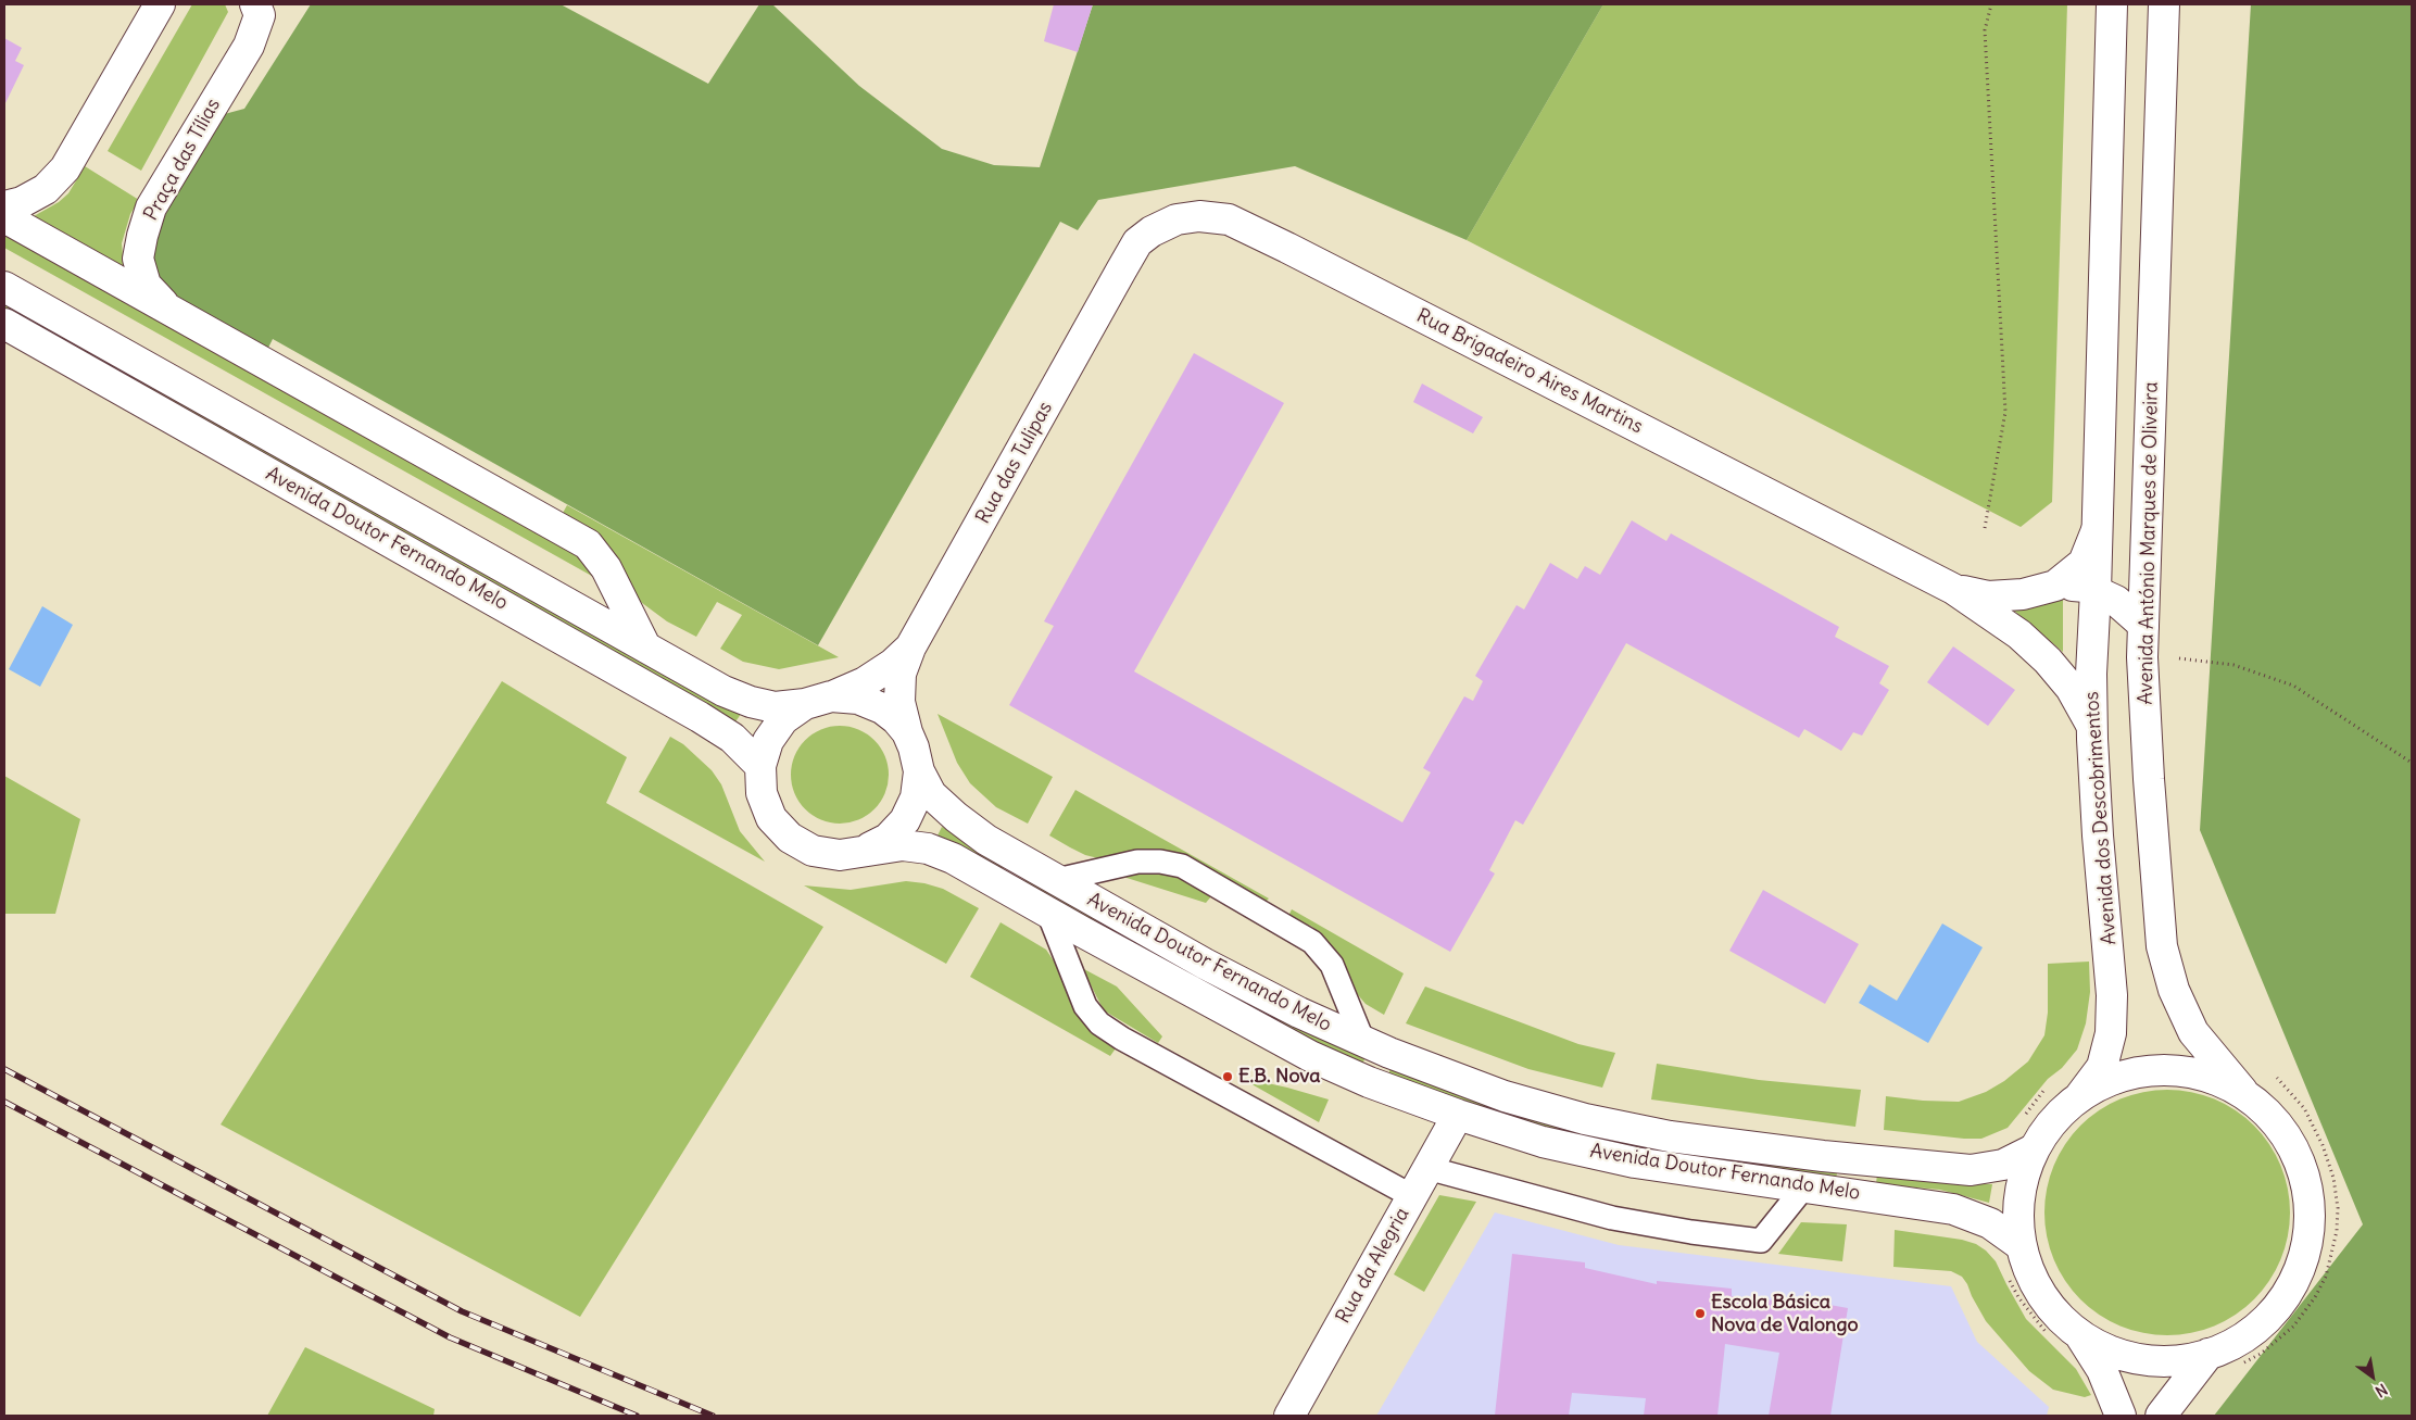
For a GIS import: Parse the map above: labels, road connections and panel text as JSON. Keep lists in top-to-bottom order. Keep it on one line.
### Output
{"streets":{"street":["Praça das Tílias","Rua Brigadeiro Aires Martins","Rua das Tulipas","Avenida Doutor Fernando Melo","Avenida António Marques de Oliveira","Avenida dos Descobrimentos","Rua da Alegria"]},"crossings":[["Rua Brigadeiro Aires Martins","Rua das Tulipas"],["Rua Brigadeiro Aires Martins","Avenida António Marques de Oliveira"],["Rua Brigadeiro Aires Martins","Avenida dos Descobrimentos"],["Avenida Doutor Fernando Melo","Rua da Alegria"]],"places":["E.B. Nova","Escola Básica Nova de Valongo"],"north":"bottom right"}
